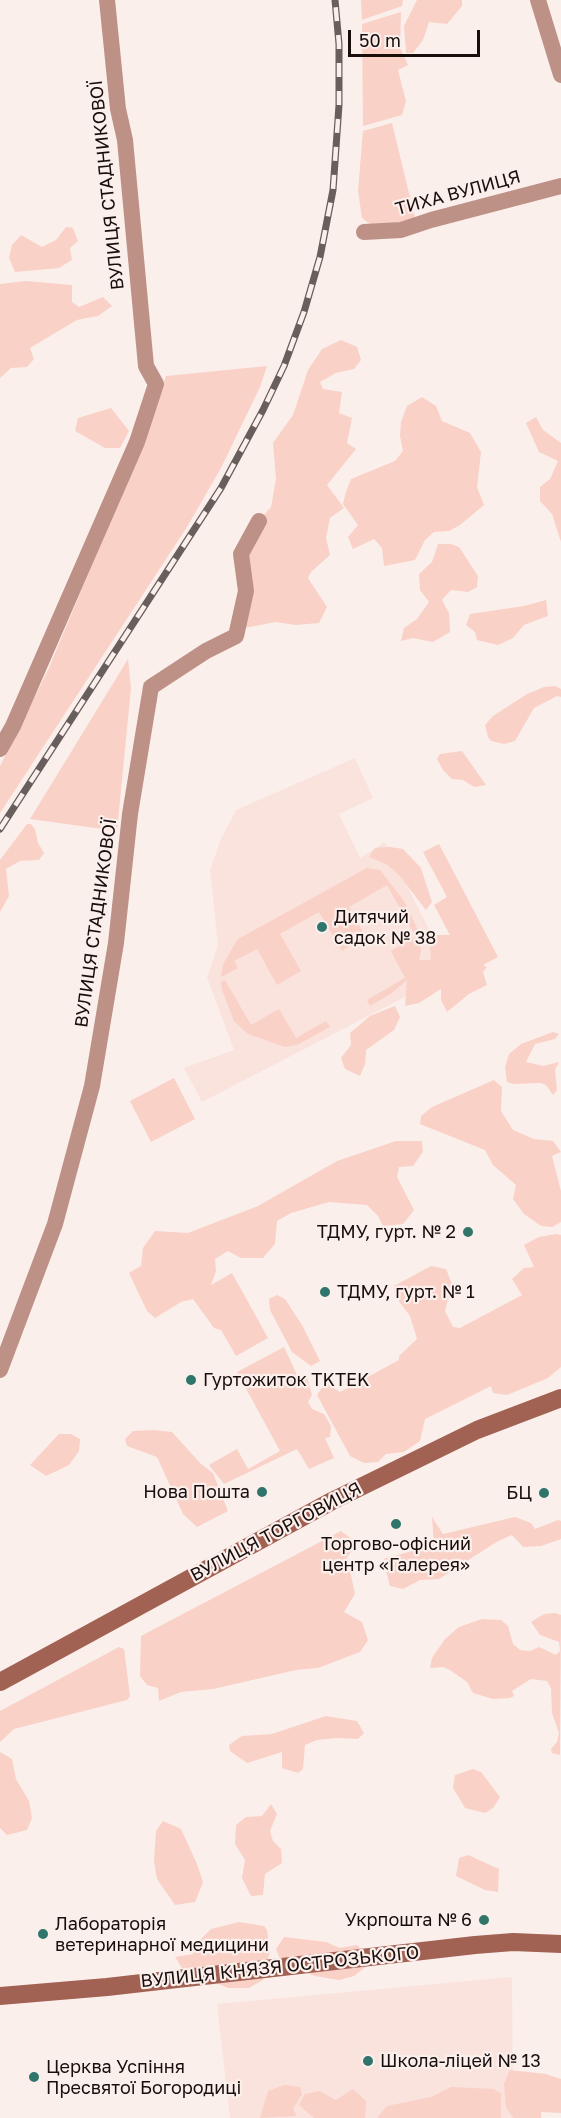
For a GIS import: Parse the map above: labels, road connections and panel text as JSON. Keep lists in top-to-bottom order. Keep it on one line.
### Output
{"streets":{"main road":["ВУЛИЦЯ ТОРГОВИЦЯ","ВУЛИЦЯ КНЯЗЯ ОСТРОЗЬКОГО"],"street":["ВУЛИЦЯ СТАДНИКОВОЇ","ТИХА ВУЛИЦЯ"]},"places":["Дитячий садок № 38","ТДМУ, гурт. № 2","ТДМУ, гурт. № 1","Гуртожиток TKTEK","Нова Пошта","БЦ","Торгово-офісний центр «Галерея»","Укрпошта № 6","Лабораторія ветеринарної медицини","Школа-ліцей № 13","Церква Успіння Пресвятої Богородиці"],"scale_bar":"50 m"}
